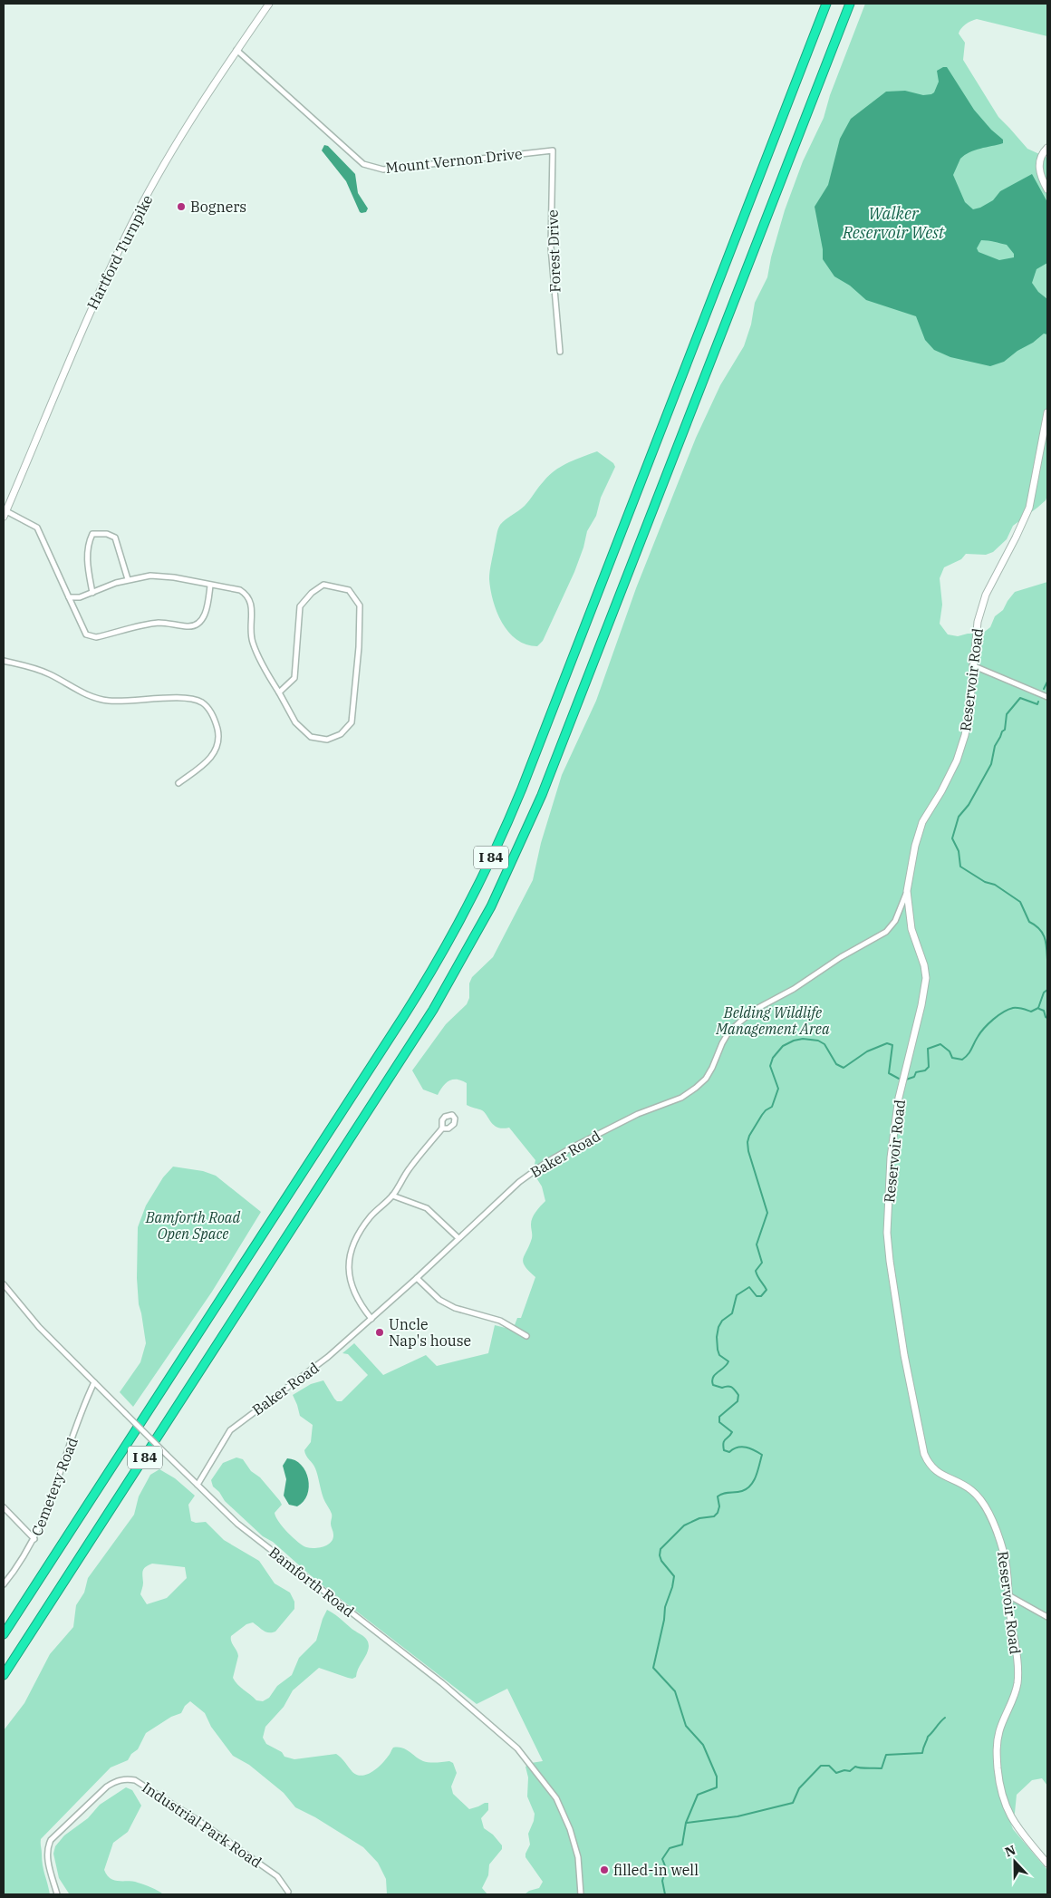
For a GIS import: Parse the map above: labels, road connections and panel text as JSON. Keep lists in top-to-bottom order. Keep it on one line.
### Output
{"streets":{"highway":["I 84"],"street":["Mount Vernon Drive","Forest Drive","Hartford Turnpike","Reservoir Road","Baker Road","Cemetery Road","Bamforth Road","Industrial Park Road"]},"crossings":[["Mount Vernon Drive","Forest Drive"],["Mount Vernon Drive","Hartford Turnpike"],["Reservoir Road","Baker Road"],["Baker Road","Bamforth Road"],["Cemetery Road","Bamforth Road"]],"water":["Walker Reservoir West"],"parks":["Belding Wildlife Management Area","Bamforth Road Open Space"],"places":["Bogners","Uncle Nap's house","filled-in well"],"north":"top"}
